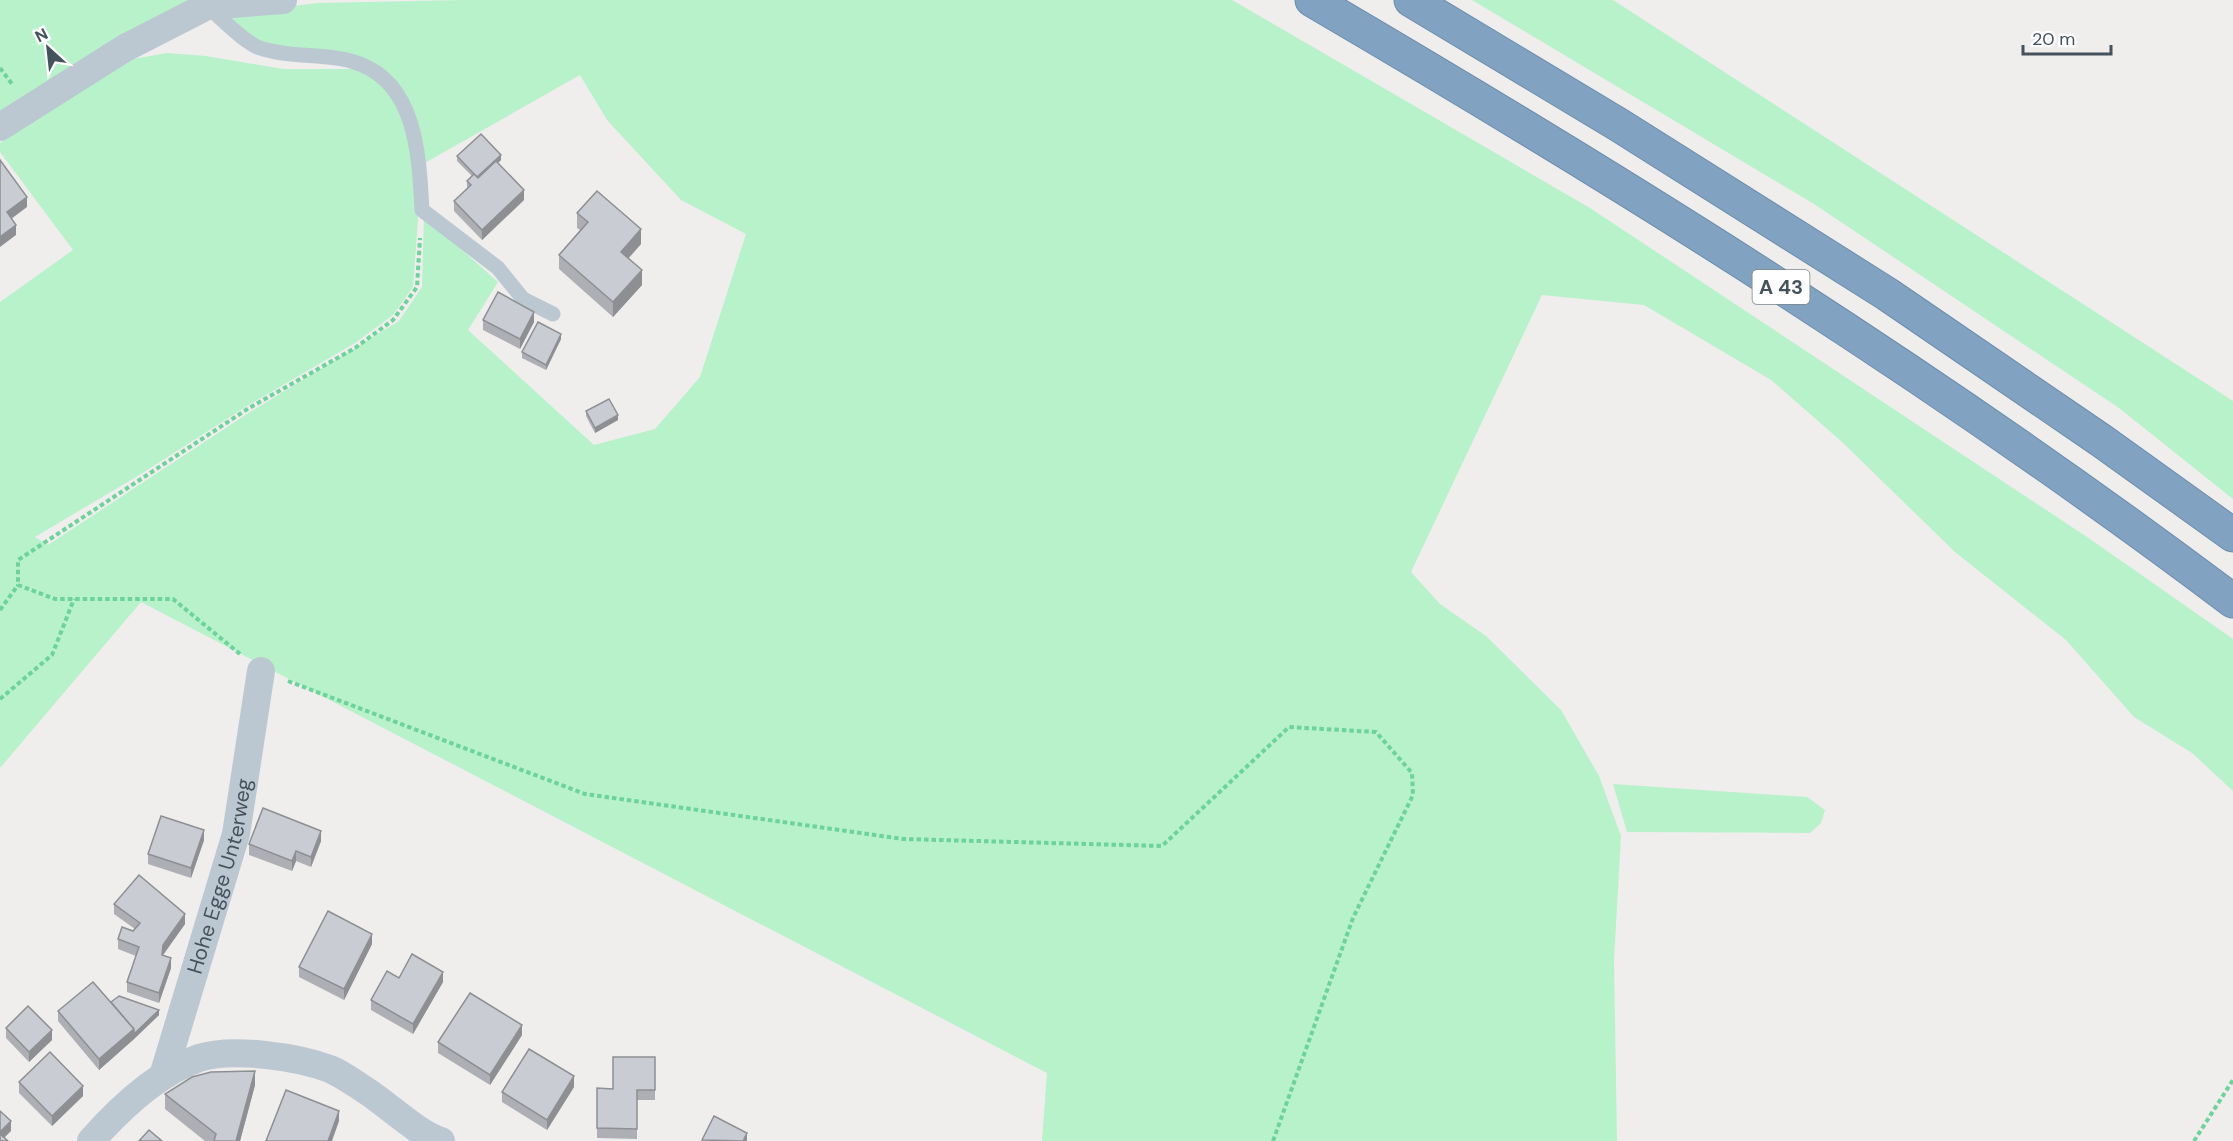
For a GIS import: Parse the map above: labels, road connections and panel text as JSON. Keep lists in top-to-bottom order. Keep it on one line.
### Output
{"streets":{"highway":["A 43"],"street":["Hohe Egge Unterweg"]},"scale_bar":"20 m","north":"top left"}
